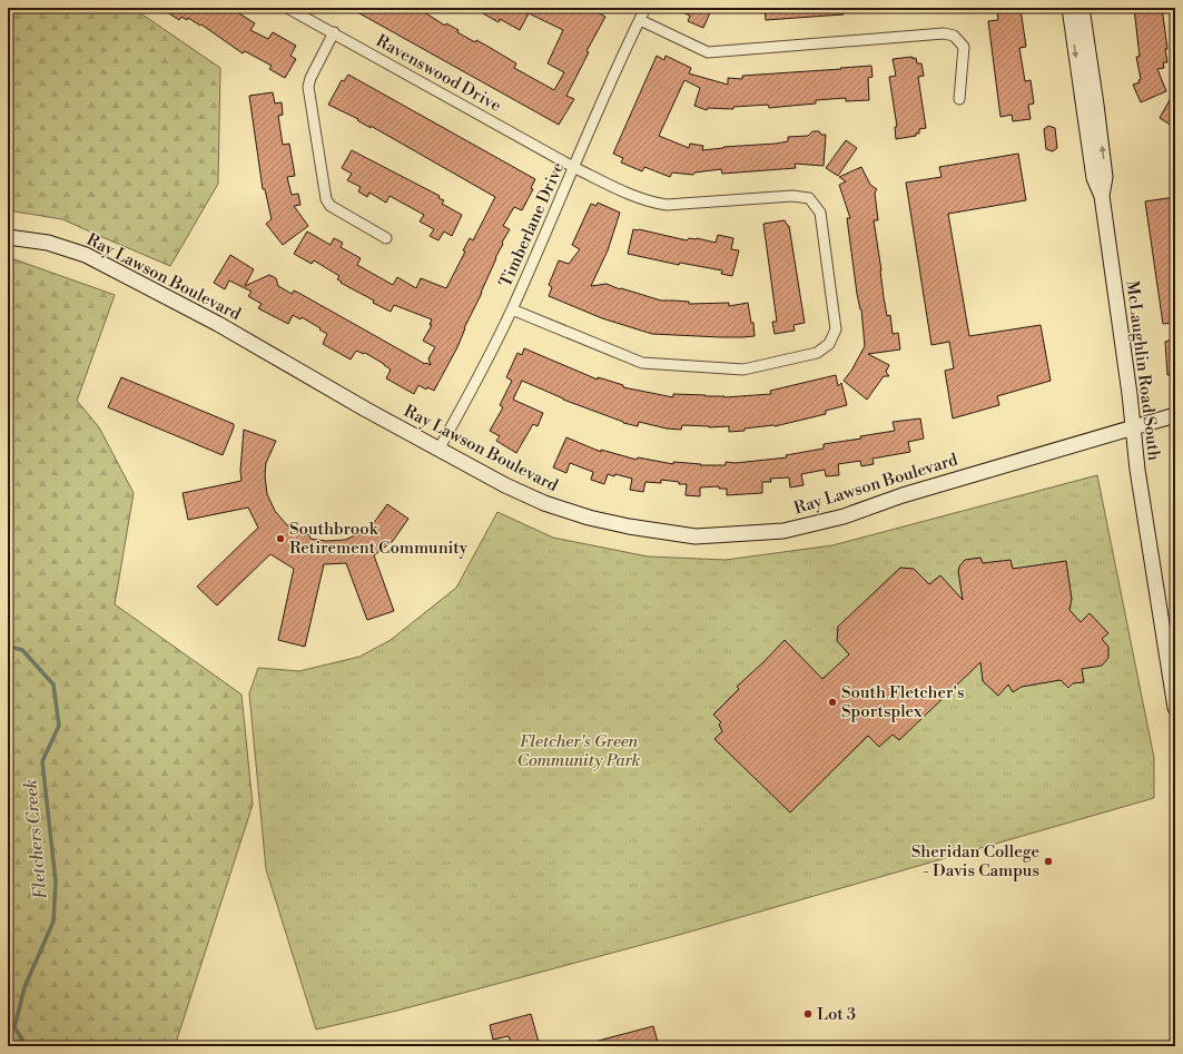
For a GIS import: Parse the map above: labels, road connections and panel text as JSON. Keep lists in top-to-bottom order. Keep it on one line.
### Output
{"streets":{"street":["Ravenswood Drive","Timberlane Drive","Ray Lawson Boulevard","McLaughlin Road South"]},"crossings":[["Ravenswood Drive","Timberlane Drive"],["Timberlane Drive","Ray Lawson Boulevard"],["Ray Lawson Boulevard","McLaughlin Road South"]],"water":["Fletchers Creek"],"parks":["Fletcher's Green Community Park"],"places":["Southbrook Retirement Community","South Fletcher's Sportsplex","Sheridan College - Davis Campus","Lot 3"]}
